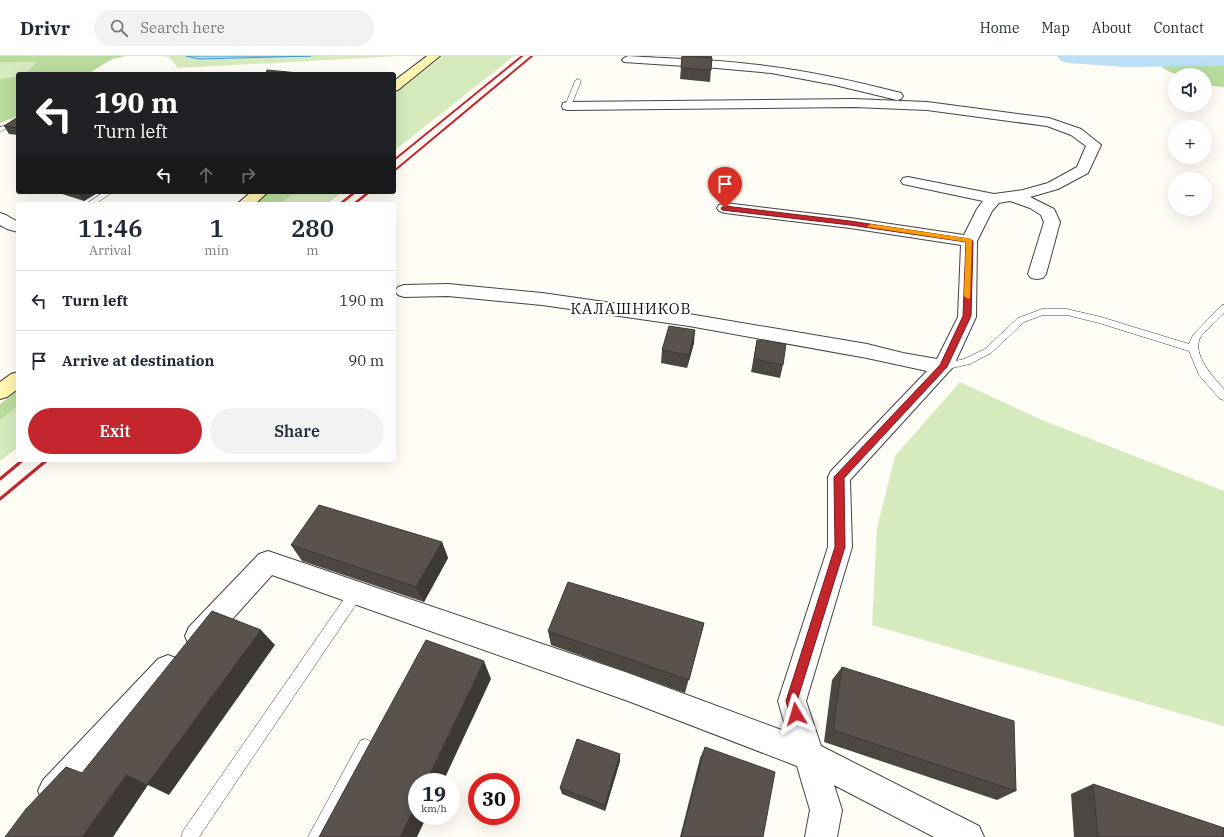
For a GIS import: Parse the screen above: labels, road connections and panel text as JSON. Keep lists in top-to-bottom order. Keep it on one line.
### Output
{"districts":["КАЛАШНИКОВ"],"page":{"header":"Drivr","search":"Search here","nav":["Home","Map","About","Contact"],"map_buttons":["+","−"],"turn":["190 m","Turn left"],"eta":["11:46","Arrival","1","min","280","m"],"list":[{"name":"Turn left","value":"190 m"},{"name":"Arrive at destination","value":"90 m"}],"buttons":["Exit","Share"],"speed":"19 km/h","limit":"30"}}
